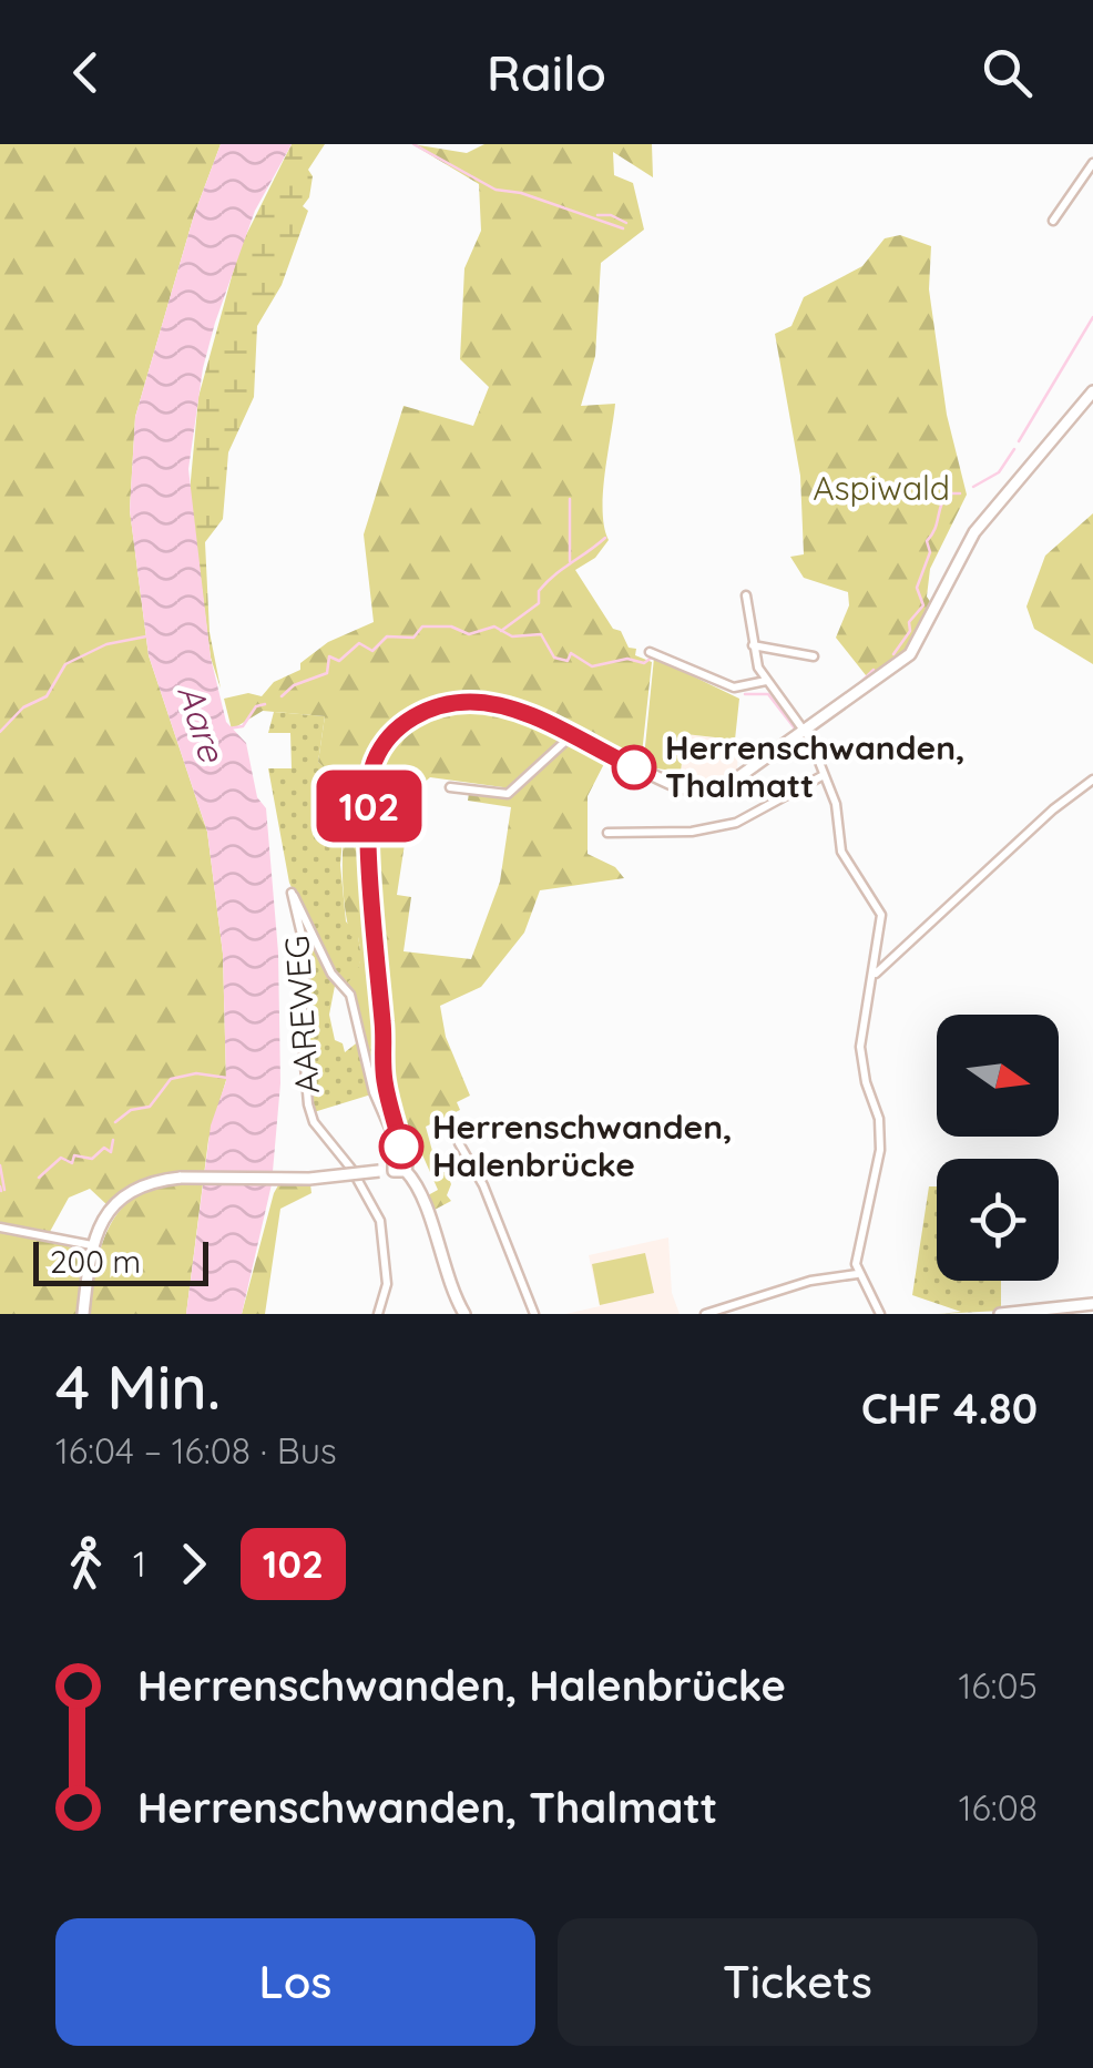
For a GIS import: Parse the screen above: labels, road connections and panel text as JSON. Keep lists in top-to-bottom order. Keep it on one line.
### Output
{"streets":{"street":["AAREWEG"]},"water":["Aare"],"parks":["Aspiwald"],"places":["Herrenschwanden, Thalmatt","Herrenschwanden, Halenbrücke"],"lines":["bus line 102"],"scale_bar":"200 m","north":"right","page":{"header":"Railo","on_map":"102","scale":"200 m","heading":["4 Min.","16:04 – 16:08 · Bus","CHF 4.80"],"legs":["1","102"],"list":[{"name":"Herrenschwanden, Halenbrücke","value":"16:05"},{"name":"Herrenschwanden, Thalmatt","value":"16:08"}],"buttons":["Los","Tickets"]}}
